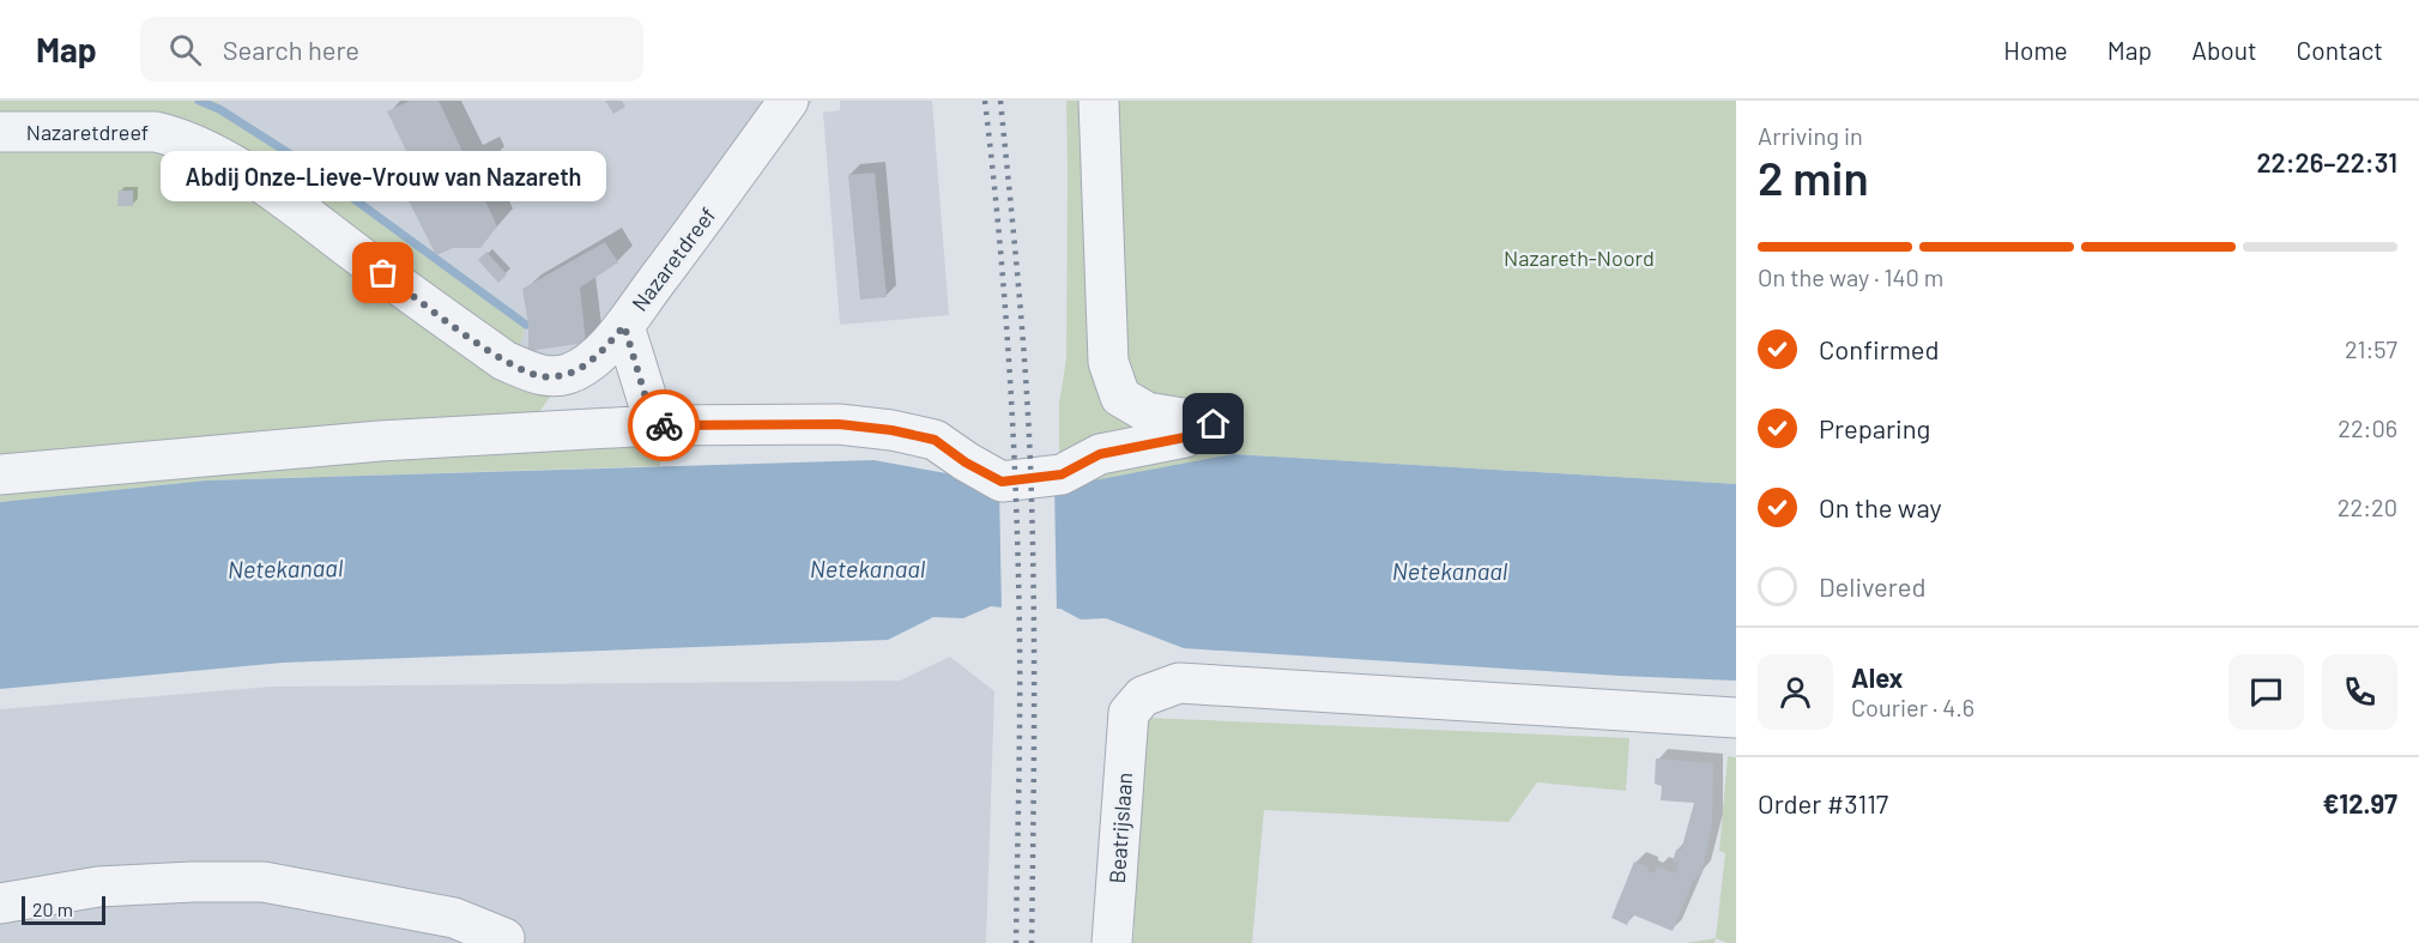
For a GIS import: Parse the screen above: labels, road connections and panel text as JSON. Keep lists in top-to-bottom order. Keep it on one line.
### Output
{"streets":{"street":["Nazaretdreef","Beatrijslaan"]},"water":["Netekanaal"],"parks":["Nazareth-Noord"],"places":["Abdij Onze-Lieve-Vrouw van Nazareth"],"scale_bar":"20 m","page":{"header":"Map","search":"Search here","nav":["Home","Map","About","Contact"],"heading":["2 min","Arriving in","22:26–22:31"],"panel":["Alex","Courier · 4.6","Order #3117","€12.97"],"bubble":"Abdij Onze-Lieve-Vrouw van Nazareth","bar":"On the way · 140 m","list":[["Confirmed","21:57"],["Preparing","22:06"],["On the way","22:20"],"Delivered"],"scale":"20 m"}}
